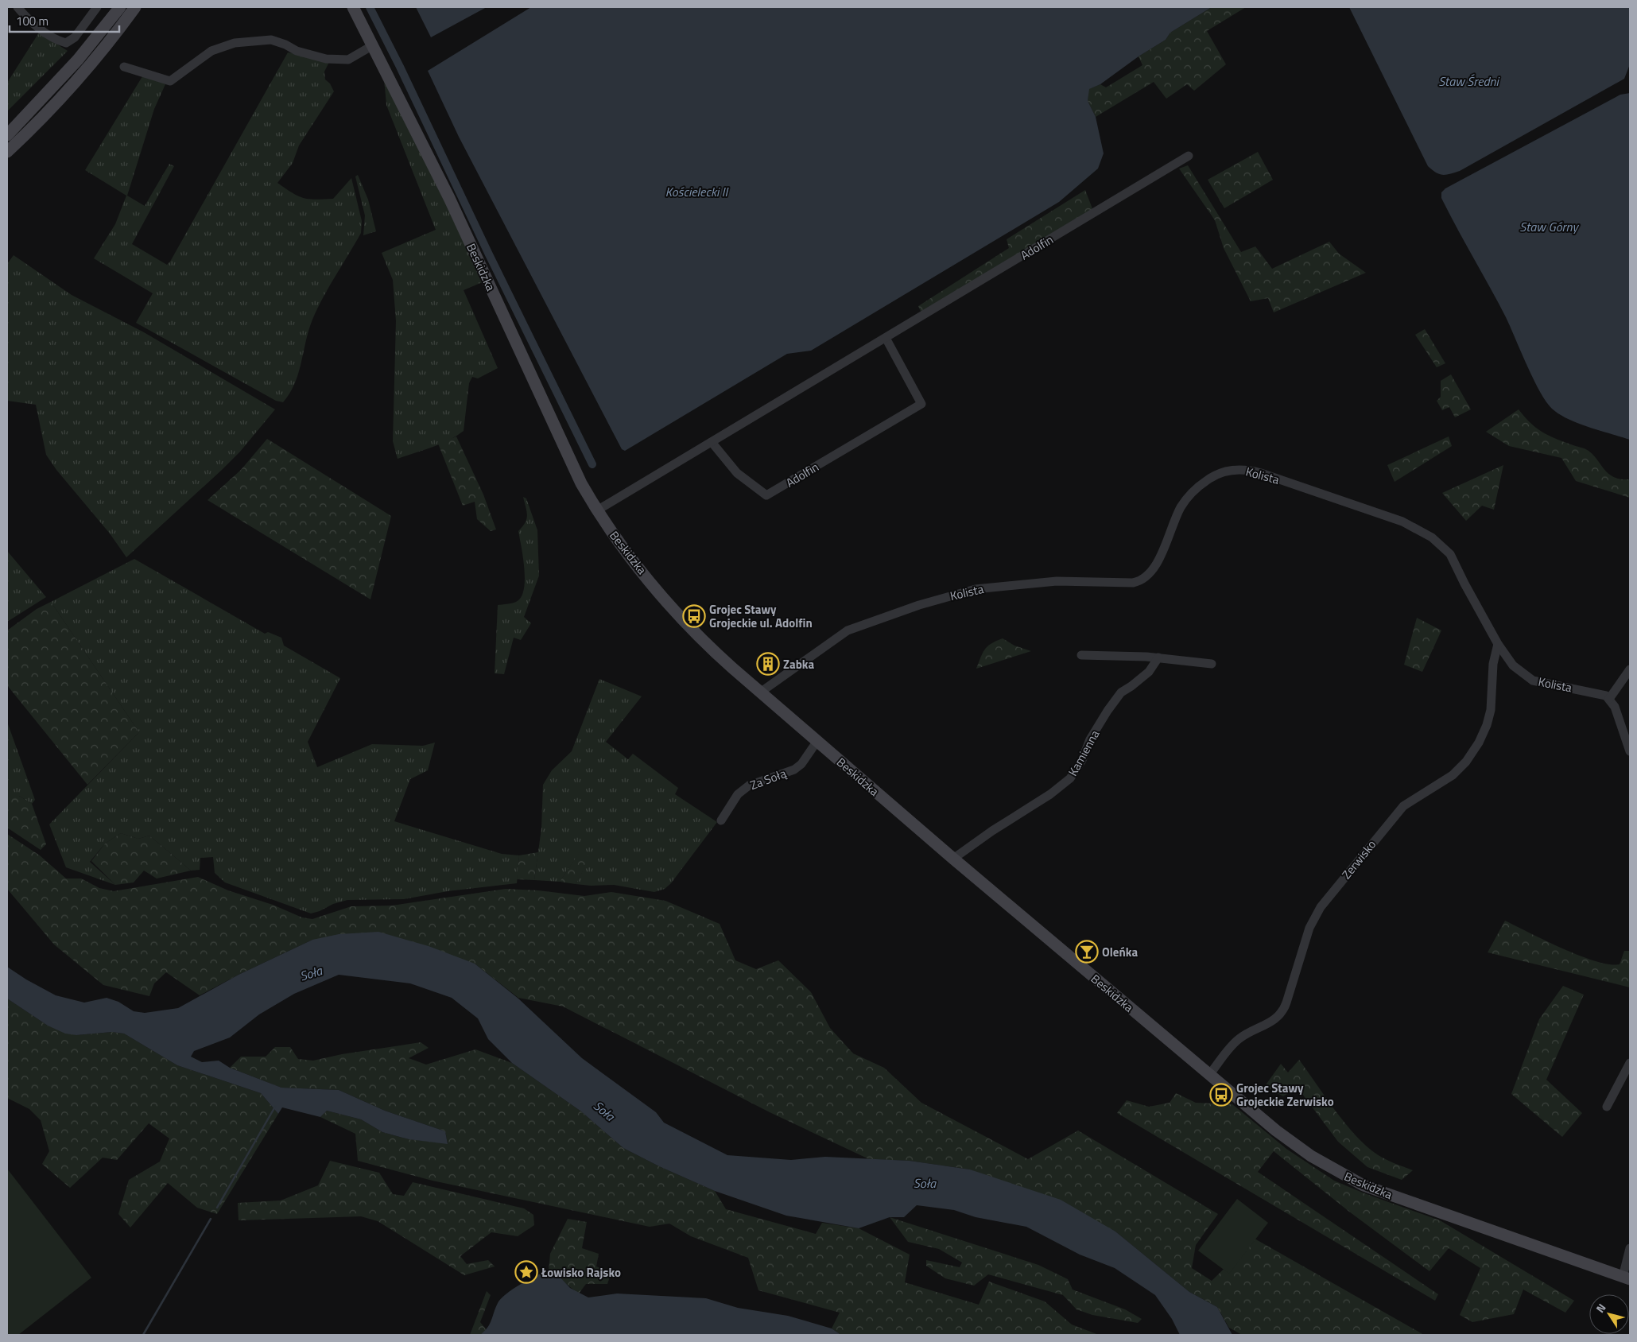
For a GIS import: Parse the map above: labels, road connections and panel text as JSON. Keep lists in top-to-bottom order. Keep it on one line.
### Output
{"streets":{"main road":["Beskidzka"],"street":["Adolfin","Kolista","Kamienna","Za Sołą","Zerwisko"]},"crossings":[["Adolfin","Beskidzka"],["Beskidzka","Kolista"],["Beskidzka","Kamienna"],["Beskidzka","Za Sołą"],["Beskidzka","Zerwisko"],["Kolista","Zerwisko"]],"water":["Staw Średni","Kościelecki II","Staw Górny","Soła"],"places":{"bus stop":["Grojec Stawy Grojeckie ul. Adolfin","Grojec Stawy Grojeckie Zerwisko"],"building":["Zabka"],"bar":["Oleńka"],"place":["Łowisko Rajsko"]},"scale_bar":"100 m","north":"top left"}
